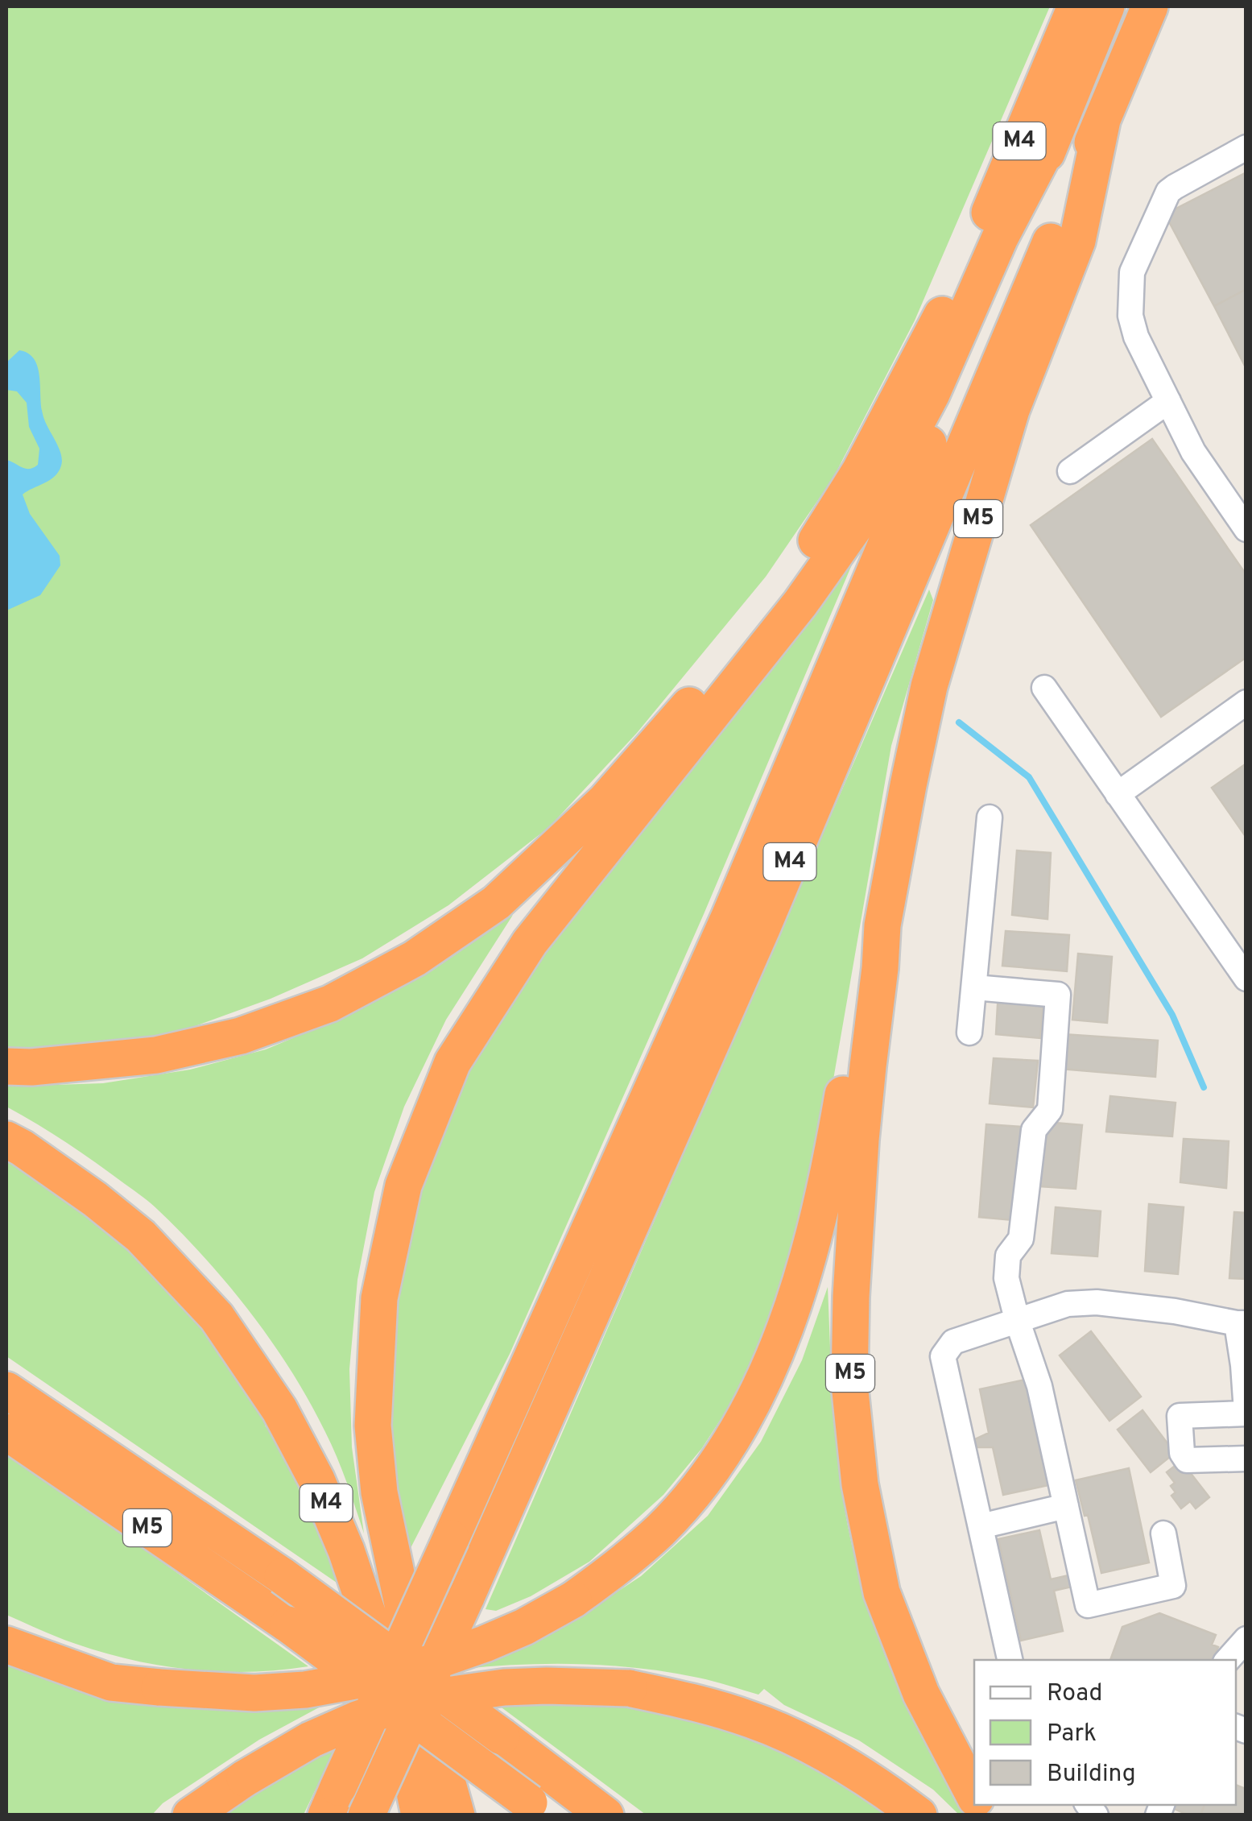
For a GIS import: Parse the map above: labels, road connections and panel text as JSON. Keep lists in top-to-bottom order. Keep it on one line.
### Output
{"streets":{"highway":["M4","M5"]},"crossings":[["M4","M5"]],"legend":["Road","Park","Building"]}
